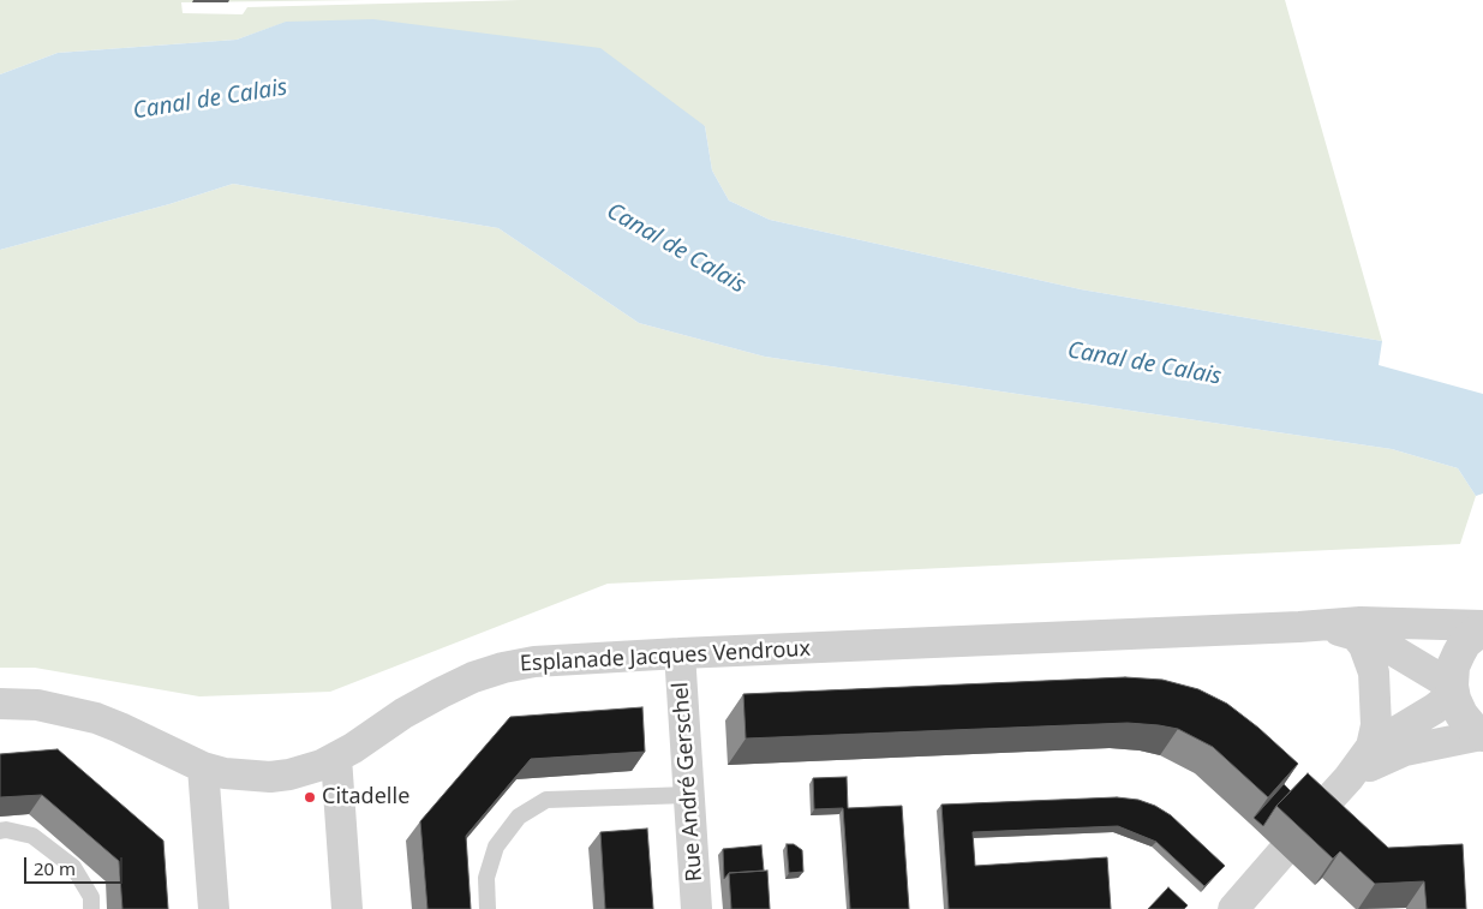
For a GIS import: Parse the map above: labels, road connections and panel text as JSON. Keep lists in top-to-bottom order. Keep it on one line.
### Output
{"streets":{"street":["Esplanade Jacques Vendroux","Rue André Gerschel"]},"crossings":[["Esplanade Jacques Vendroux","Rue André Gerschel"]],"water":["Canal de Calais"],"places":["Citadelle"],"scale_bar":"20 m"}
